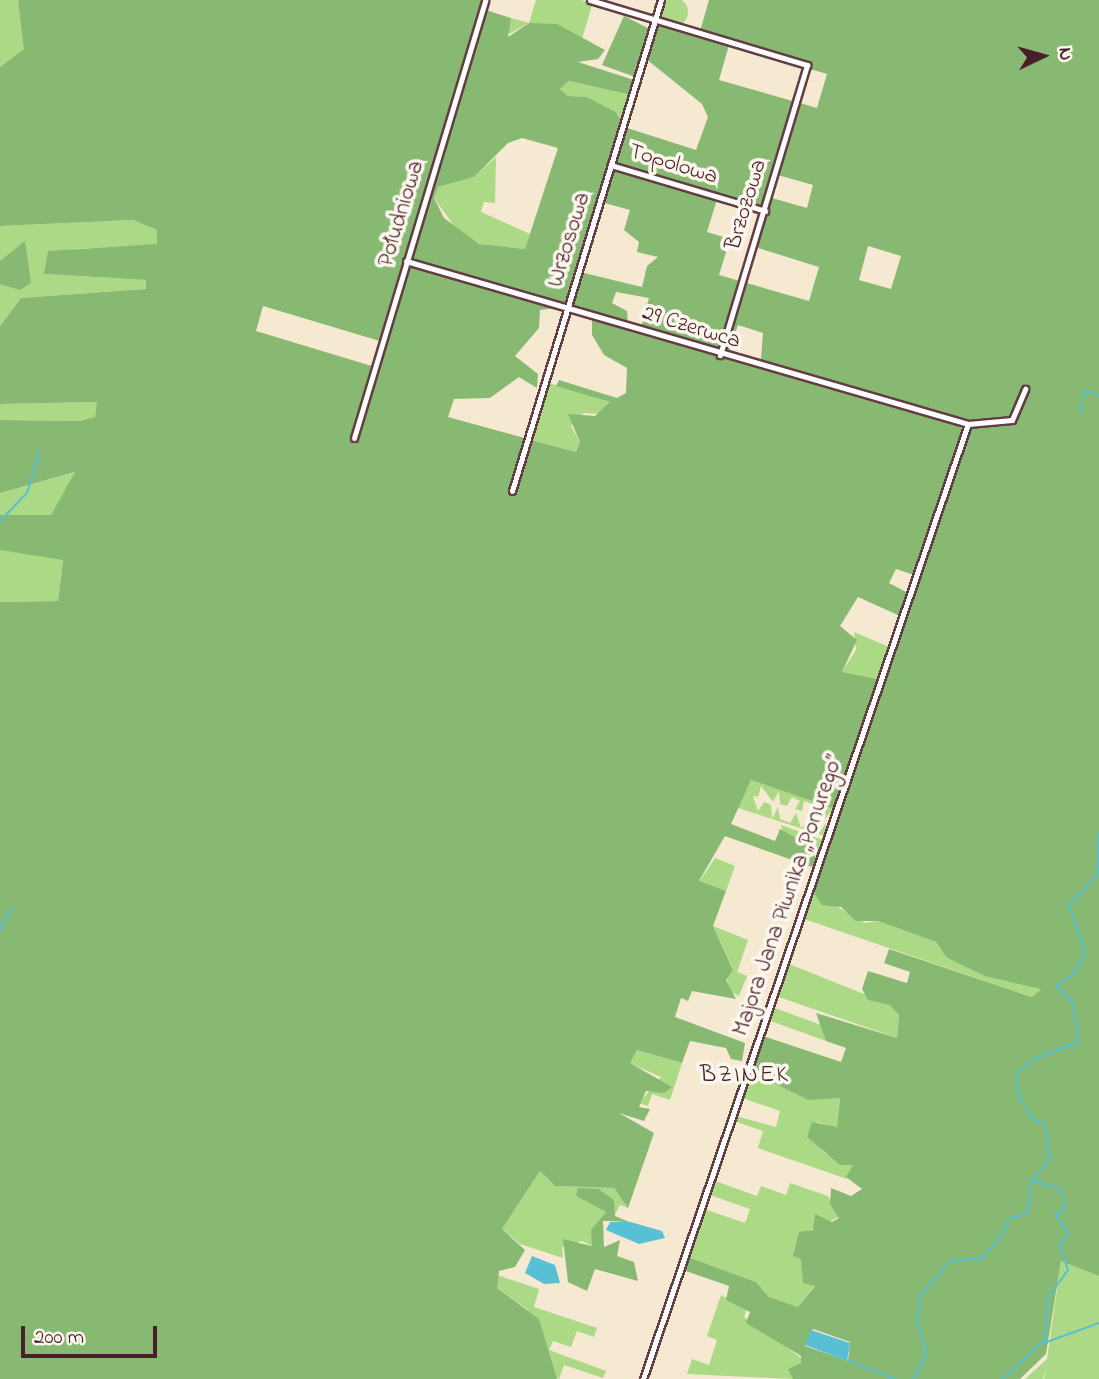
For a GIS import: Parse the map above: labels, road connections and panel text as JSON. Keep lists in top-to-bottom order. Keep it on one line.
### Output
{"streets":{"street":["Topolowa","Brzozowa","Południowa","Wrzosowa","29 Czerwca","Majora Jana Piwnika „Ponurego”"]},"crossings":[["Topolowa","Brzozowa"],["Topolowa","Wrzosowa"],["Brzozowa","Wrzosowa"],["Brzozowa","29 Czerwca"],["Południowa","29 Czerwca"],["Wrzosowa","29 Czerwca"],["29 Czerwca","Majora Jana Piwnika „Ponurego”"]],"districts":["BZINEK"],"scale_bar":"200 m","north":"right"}
